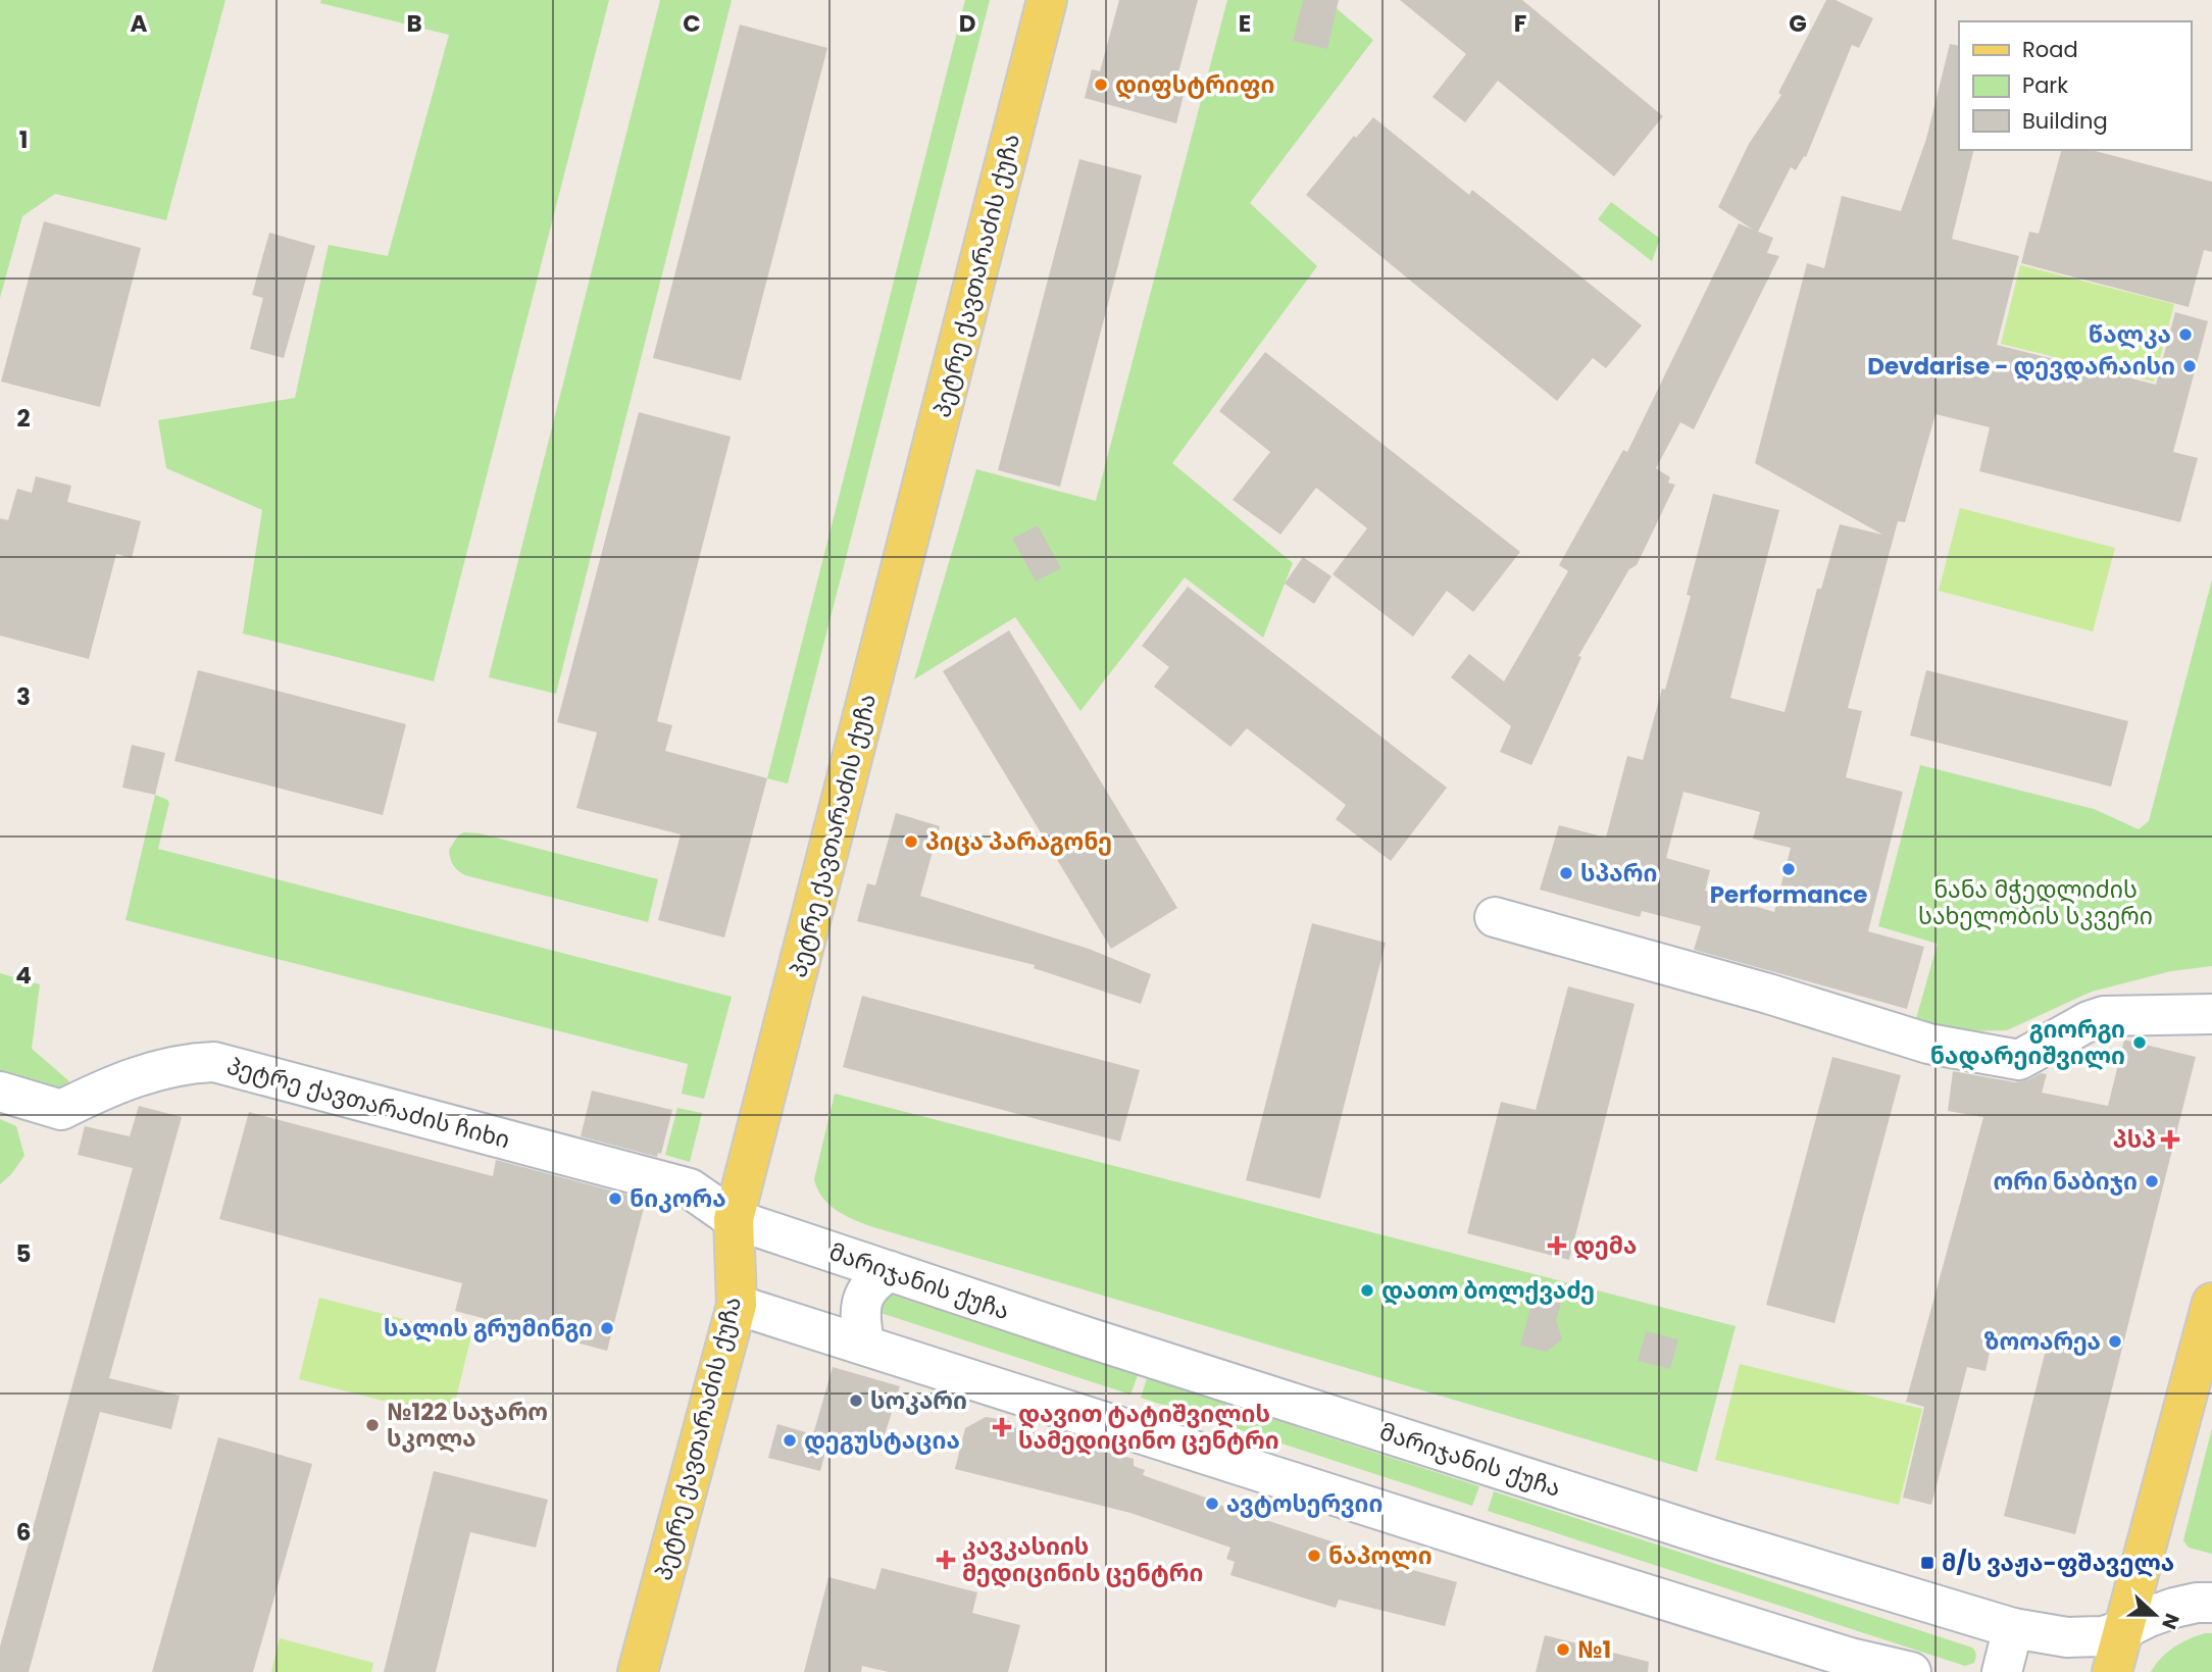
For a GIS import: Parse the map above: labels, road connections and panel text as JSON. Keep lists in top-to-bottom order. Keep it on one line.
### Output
{"streets":{"main road":["პეტრე ქავთარაძის ქუჩა"],"street":["პეტრე ქავთარაძის ჩიხი","მარიჯანის ქუჩა"]},"crossings":[["პეტრე ქავთარაძის ქუჩა","პეტრე ქავთარაძის ჩიხი"],["პეტრე ქავთარაძის ქუჩა","მარიჯანის ქუჩა"],["პეტრე ქავთარაძის ჩიხი","მარიჯანის ქუჩა"]],"parks":["ნანა მჭედლიძის სახელობის სკვერი"],"places":{"other":["დიფსტრიფი","წალკა","Devdarise - დევდარაისი","პიცა პარაგონე","Performance","სპარი","გიორგი ნადარეიშვილი","ორი ნაბიჯი","ნიკორა","დათო ბოლქვაძე","სალის გრუმინგი","ზოოარეა","სოკარი","№122 საჯარო სკოლა","დეგუსტაცია","ავტოსერვიი","ნაპოლი","№1"],"health":["პსპ","დემა","დავით ტატიშვილის სამედიცინო ცენტრი","კავკასიის მედიცინის ცენტრი"],"transit":["მ/ს ვაჟა-ფშაველა"]},"legend":["Road","Park","Building"],"north":"right","grid":{"columns":["A","B","C","D","E","F","G"],"rows":["1","2","3","4","5","6"]}}
